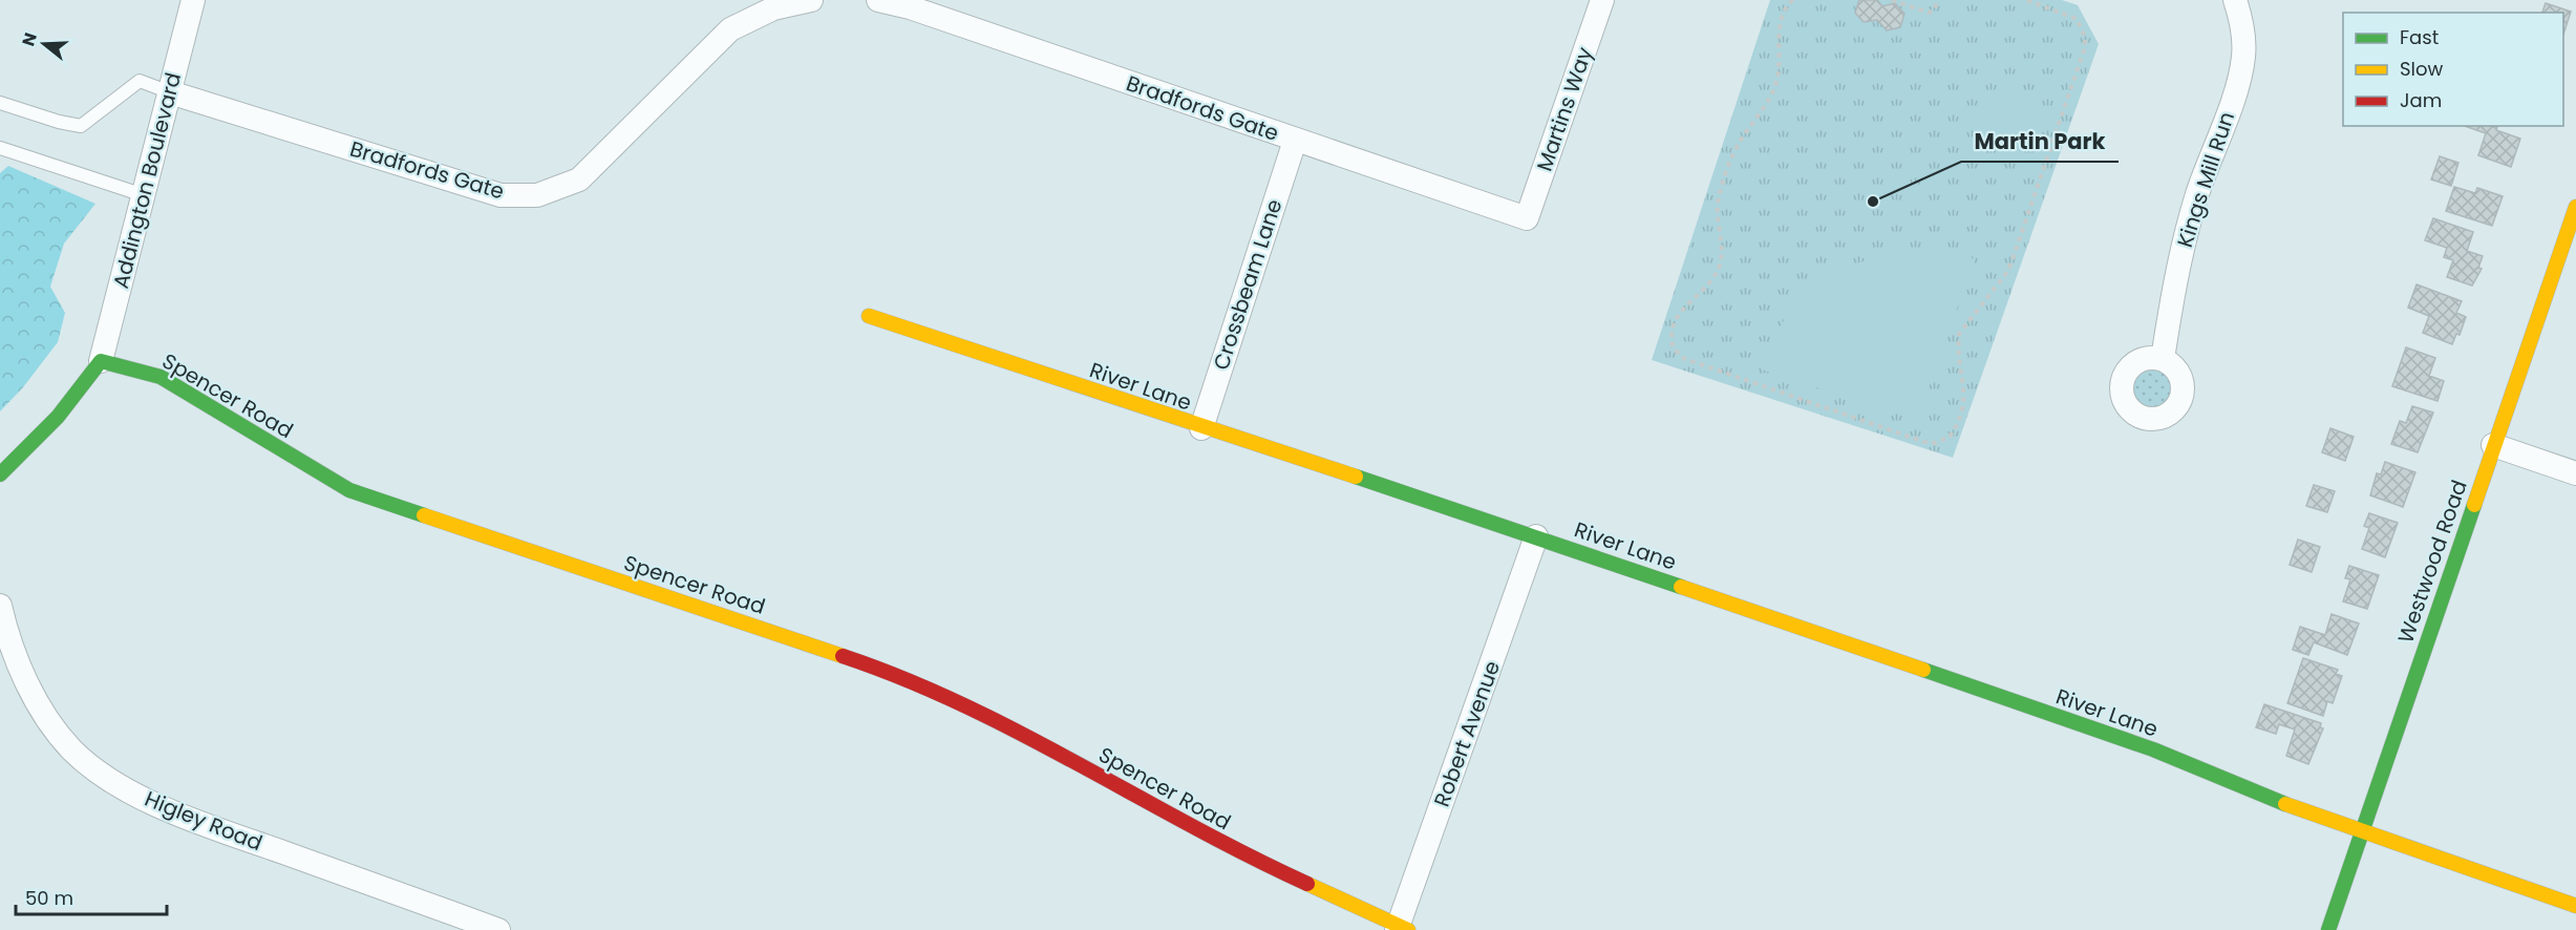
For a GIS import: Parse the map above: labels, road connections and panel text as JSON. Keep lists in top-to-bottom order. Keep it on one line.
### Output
{"streets":{"street":["Bradfords Gate","Martins Way","Kings Mill Run","Addington Boulevard","Crossbeam Lane","River Lane","Spencer Road","Westwood Road","Robert Avenue","Higley Road"]},"crossings":[["Bradfords Gate","Martins Way"],["Bradfords Gate","Addington Boulevard"],["Bradfords Gate","Crossbeam Lane"],["Addington Boulevard","Spencer Road"],["Crossbeam Lane","River Lane"],["River Lane","Westwood Road"],["River Lane","Robert Avenue"],["Spencer Road","Robert Avenue"]],"places":["Martin Park"],"legend":["Fast","Slow","Jam"],"scale_bar":"50 m","north":"left"}
